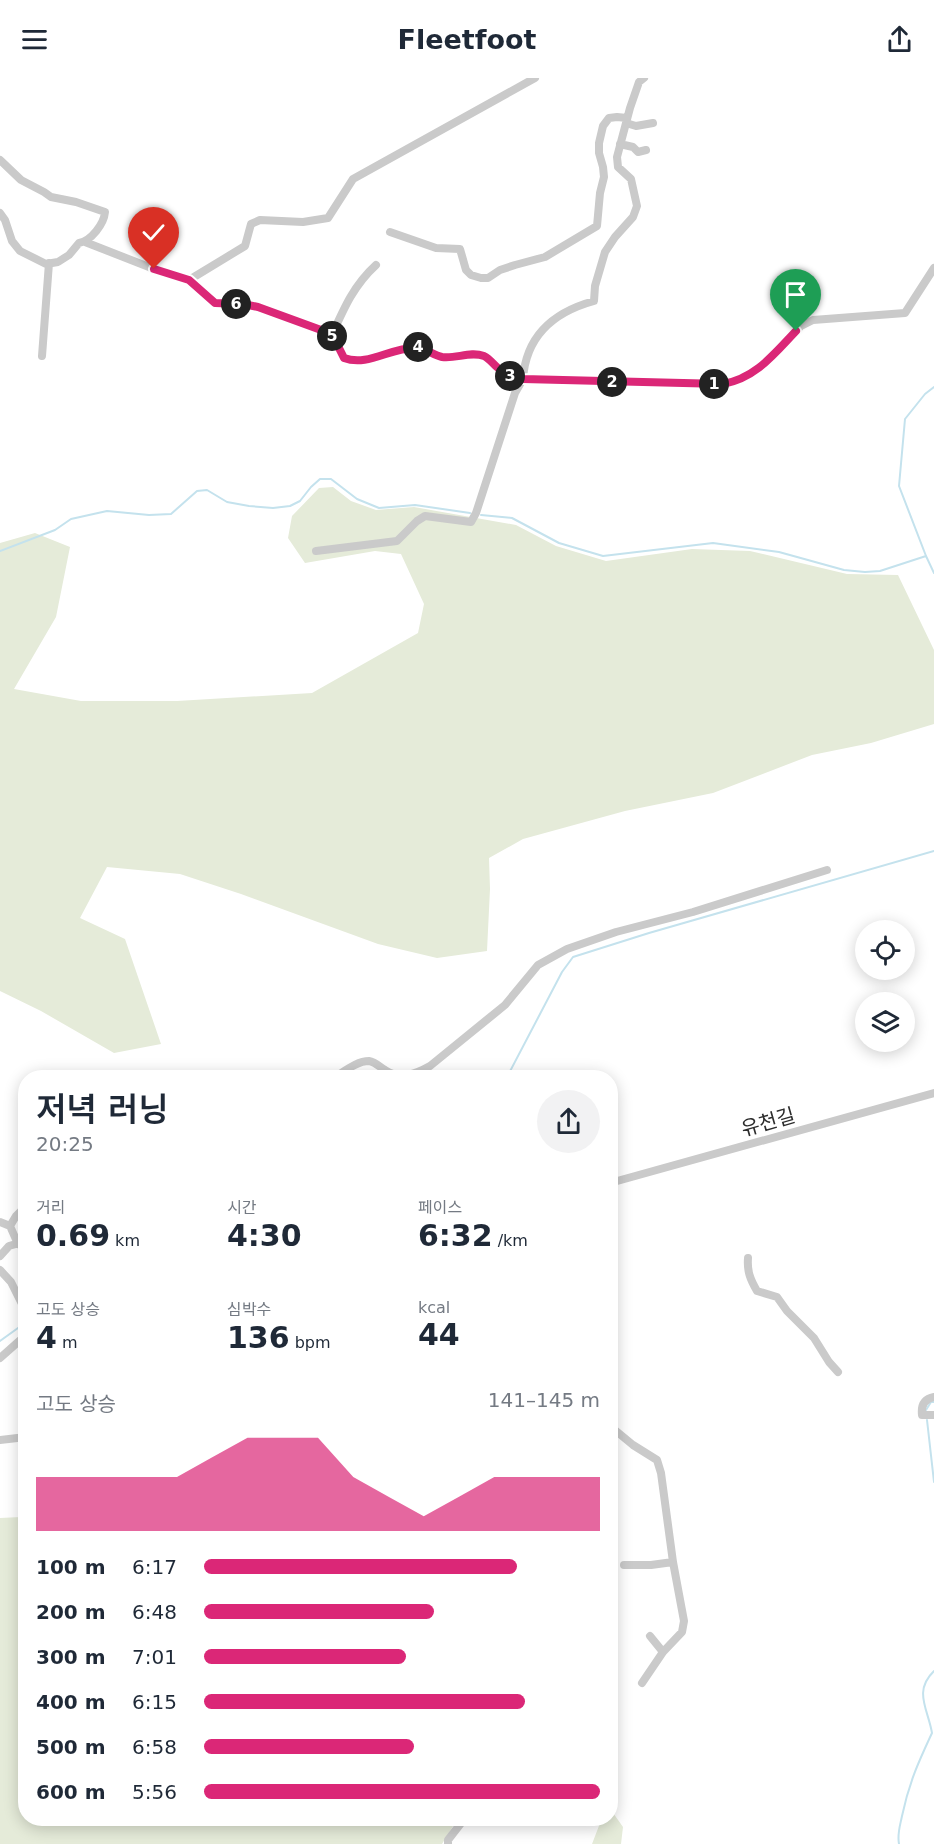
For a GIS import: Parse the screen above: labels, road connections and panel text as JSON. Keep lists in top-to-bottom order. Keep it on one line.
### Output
{"streets":{"street":["유천길"]},"page":{"header":"Fleetfoot","pins":["6","5","4","3","2","1"],"heading":["저녁 러닝","20:25"],"stats":[["거리","0.69 km"],["시간","4:30"],["페이스","6:32 /km"],["고도 상승","4 m"],["심박수","136 bpm"],["kcal","44"]],"chart":["고도 상승","141–145 m"],"list":[{"name":"100 m","note":"6:17"},{"name":"200 m","note":"6:48"},{"name":"300 m","note":"7:01"},{"name":"400 m","note":"6:15"},{"name":"500 m","note":"6:58"},{"name":"600 m","note":"5:56"}]}}
